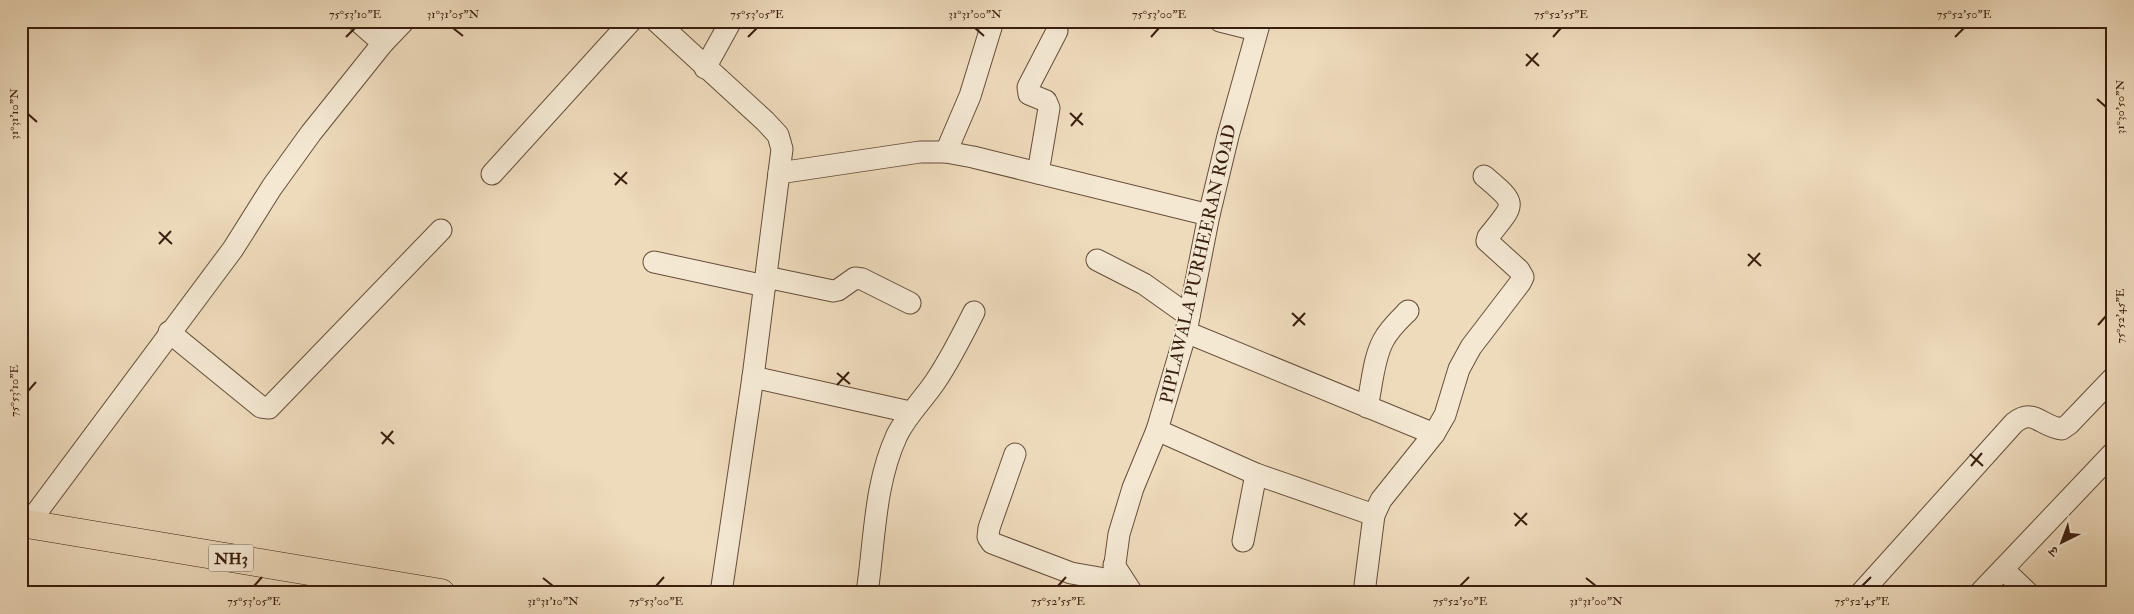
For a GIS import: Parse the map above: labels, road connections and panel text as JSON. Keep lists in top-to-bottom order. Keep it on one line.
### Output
{"streets":{"highway":["NH3"],"street":["PIPLAWALA PURHEERAN ROAD"]},"north":"bottom left","coordinates":["75°53'10\"E","31°31'05\"N","75°53'05\"E","31°31'00\"N","75°53'00\"E","75°52'55\"E","75°52'50\"E","31°30'50\"N","31°31'10\"N","75°52'45\"E"]}
